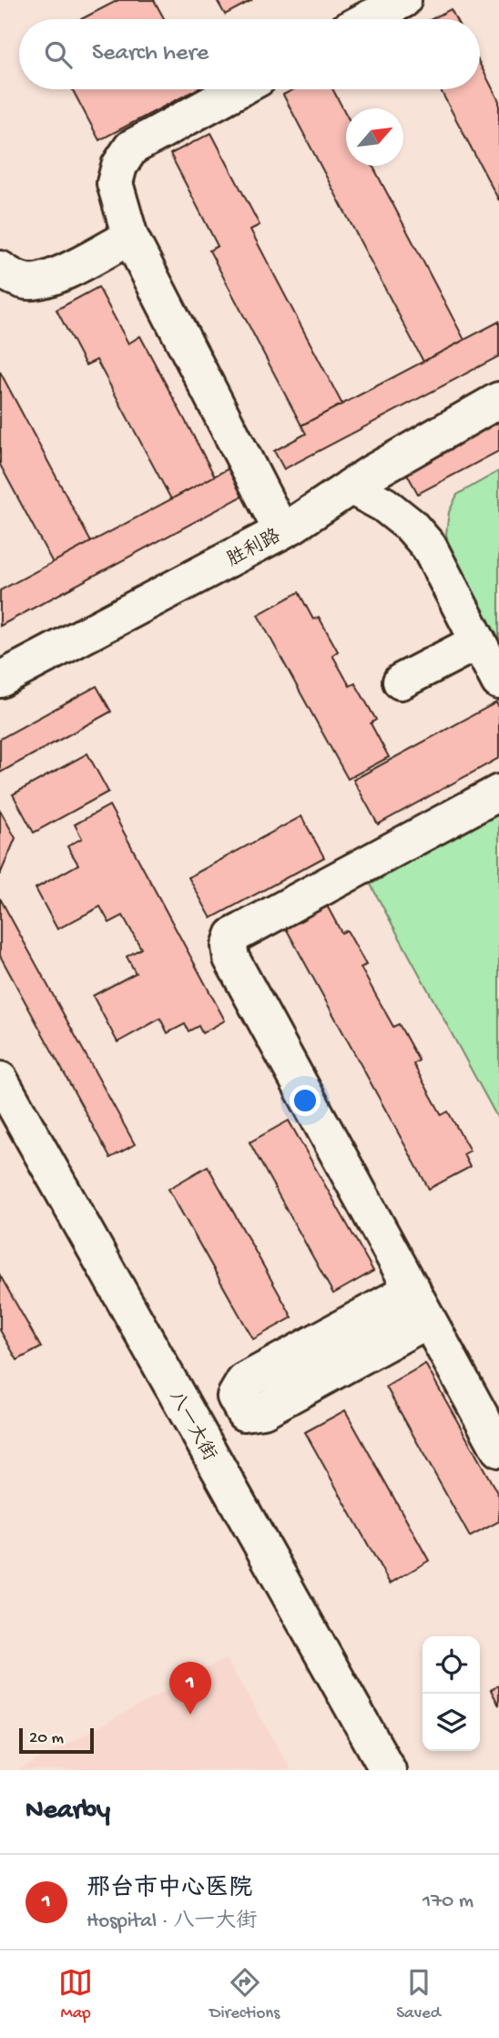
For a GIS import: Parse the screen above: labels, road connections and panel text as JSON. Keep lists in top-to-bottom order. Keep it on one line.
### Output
{"streets":{"street":["胜利路","八一大街"]},"scale_bar":"20 m","north":"top right","page":{"search":"Search here","pins":"1","scale":"20 m","heading":"Nearby","list":[{"mark":"1","name":"邢台市中心医院","note":"Hospital · 八一大街","value":"170 m"}],"nav":["Map","Directions","Saved"]}}
